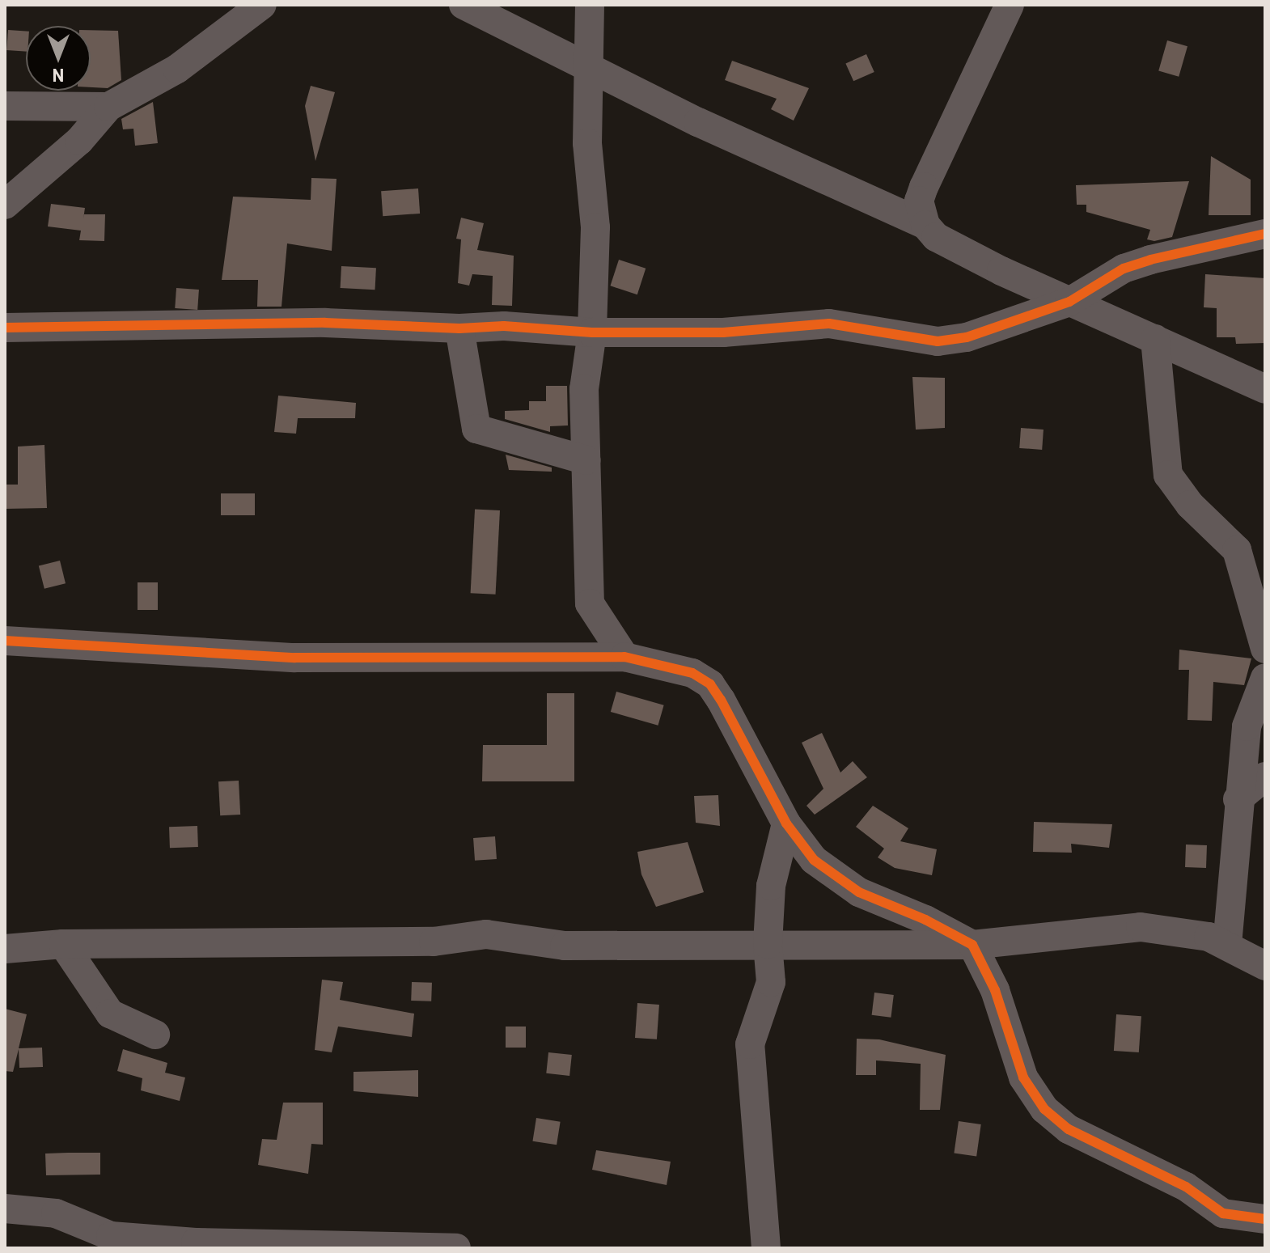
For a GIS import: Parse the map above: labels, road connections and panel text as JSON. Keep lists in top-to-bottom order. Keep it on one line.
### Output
{"north":"bottom"}
